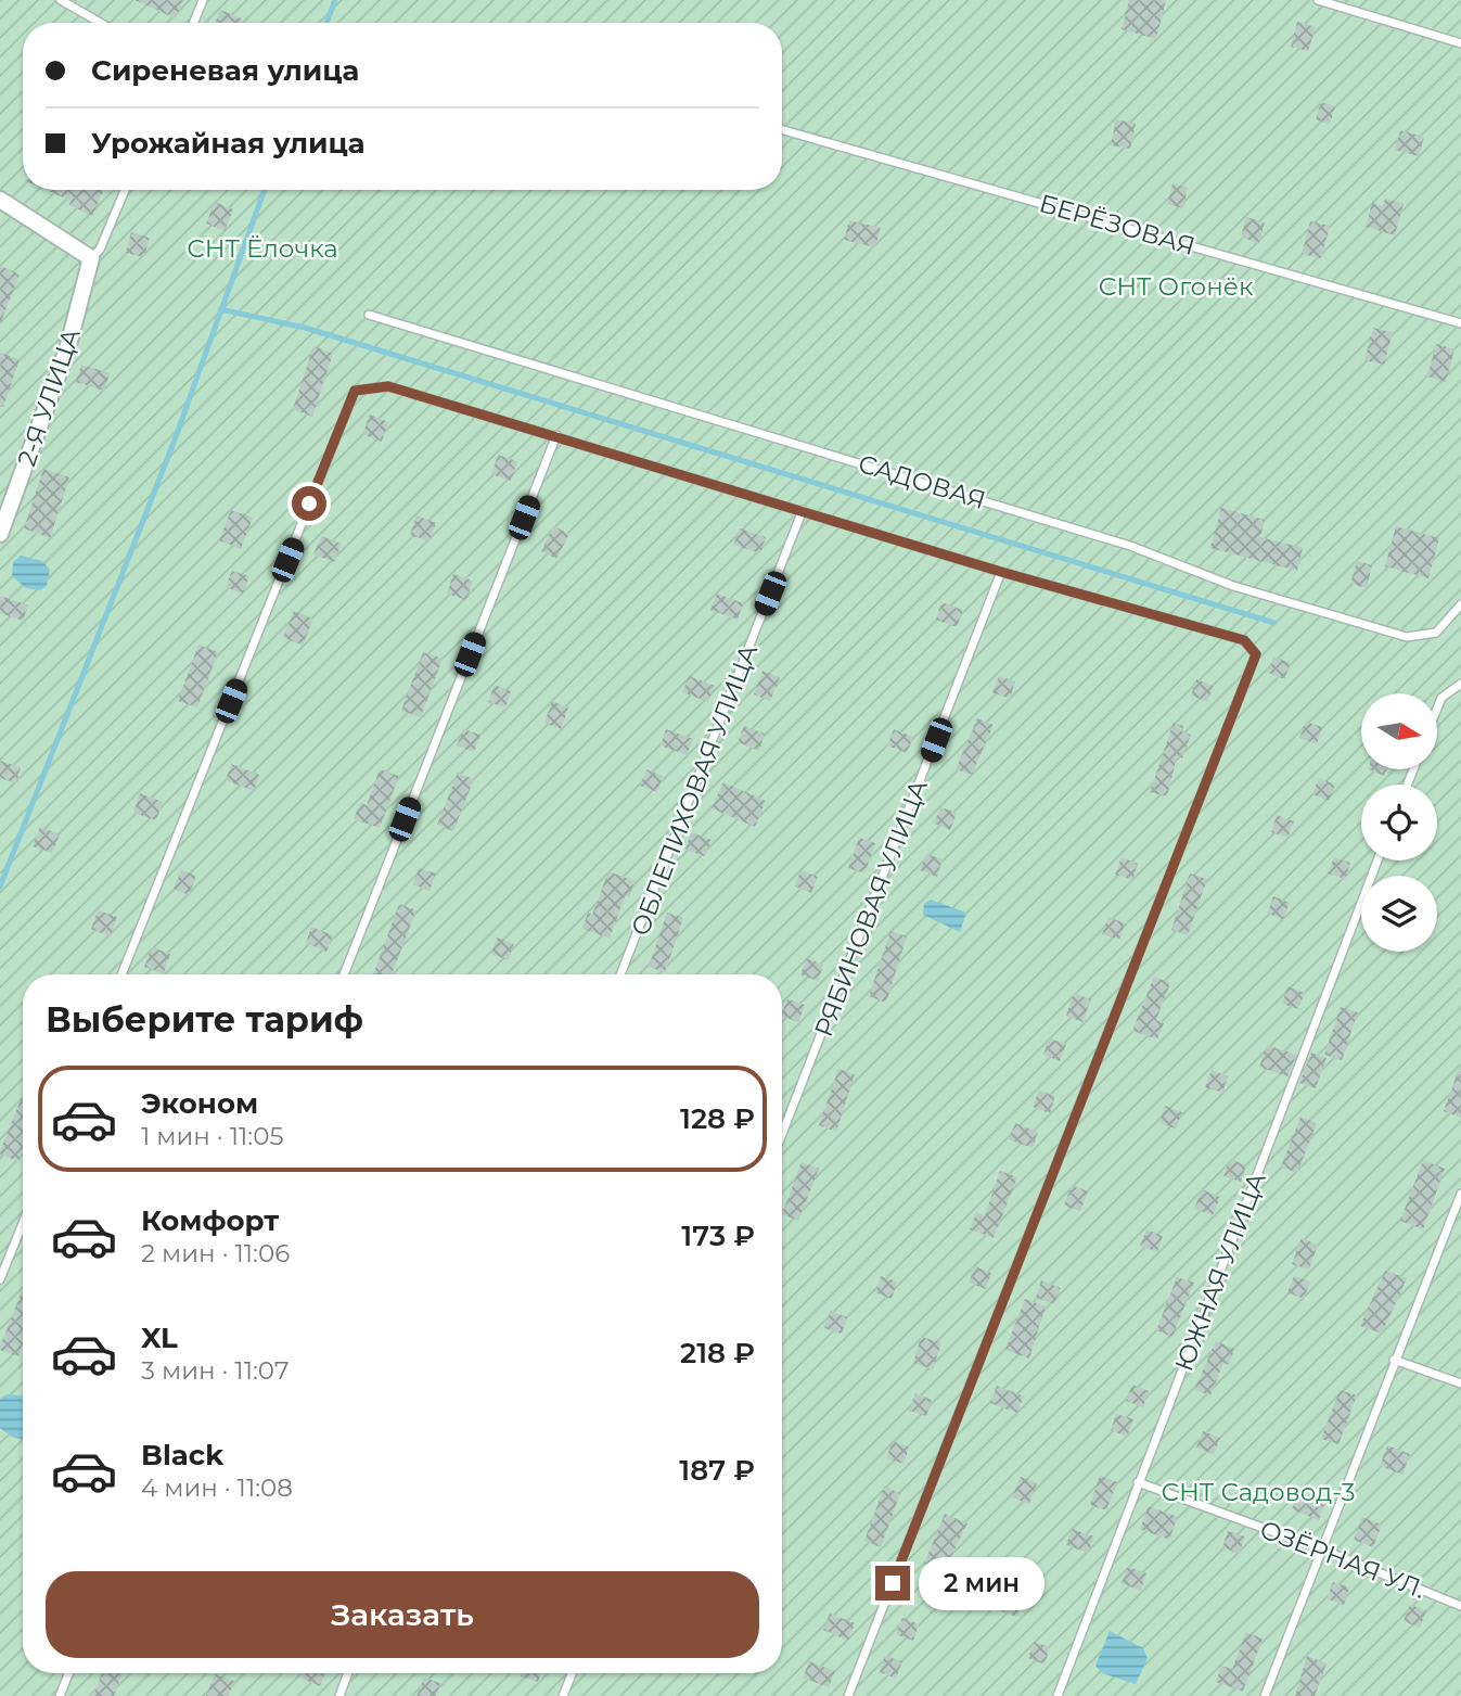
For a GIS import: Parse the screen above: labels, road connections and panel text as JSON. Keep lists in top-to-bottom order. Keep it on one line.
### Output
{"streets":{"street":["2-Я УЛИЦА"],"lane":["БЕРЁЗОВАЯ","САДОВАЯ","ОБЛЕПИХОВАЯ УЛИЦА","РЯБИНОВАЯ УЛИЦА","ЮЖНАЯ УЛИЦА","ОЗЁРНАЯ УЛ."]},"crossings":[["ЮЖНАЯ УЛИЦА","ОЗЁРНАЯ УЛ."]],"parks":["СНТ Ёлочка","СНТ Огонёк","СНТ Садовод-3"],"north":"right","page":{"banner":["Сиреневая улица","Урожайная улица"],"heading":"Выберите тариф","list":[{"name":"Эконом","note":"1 мин · 11:05","value":"128 ₽"},{"name":"Комфорт","note":"2 мин · 11:06","value":"173 ₽"},{"name":"XL","note":"3 мин · 11:07","value":"218 ₽"},{"name":"Black","note":"4 мин · 11:08","value":"187 ₽"}],"buttons":"Заказать","bubble":"2 мин"}}
